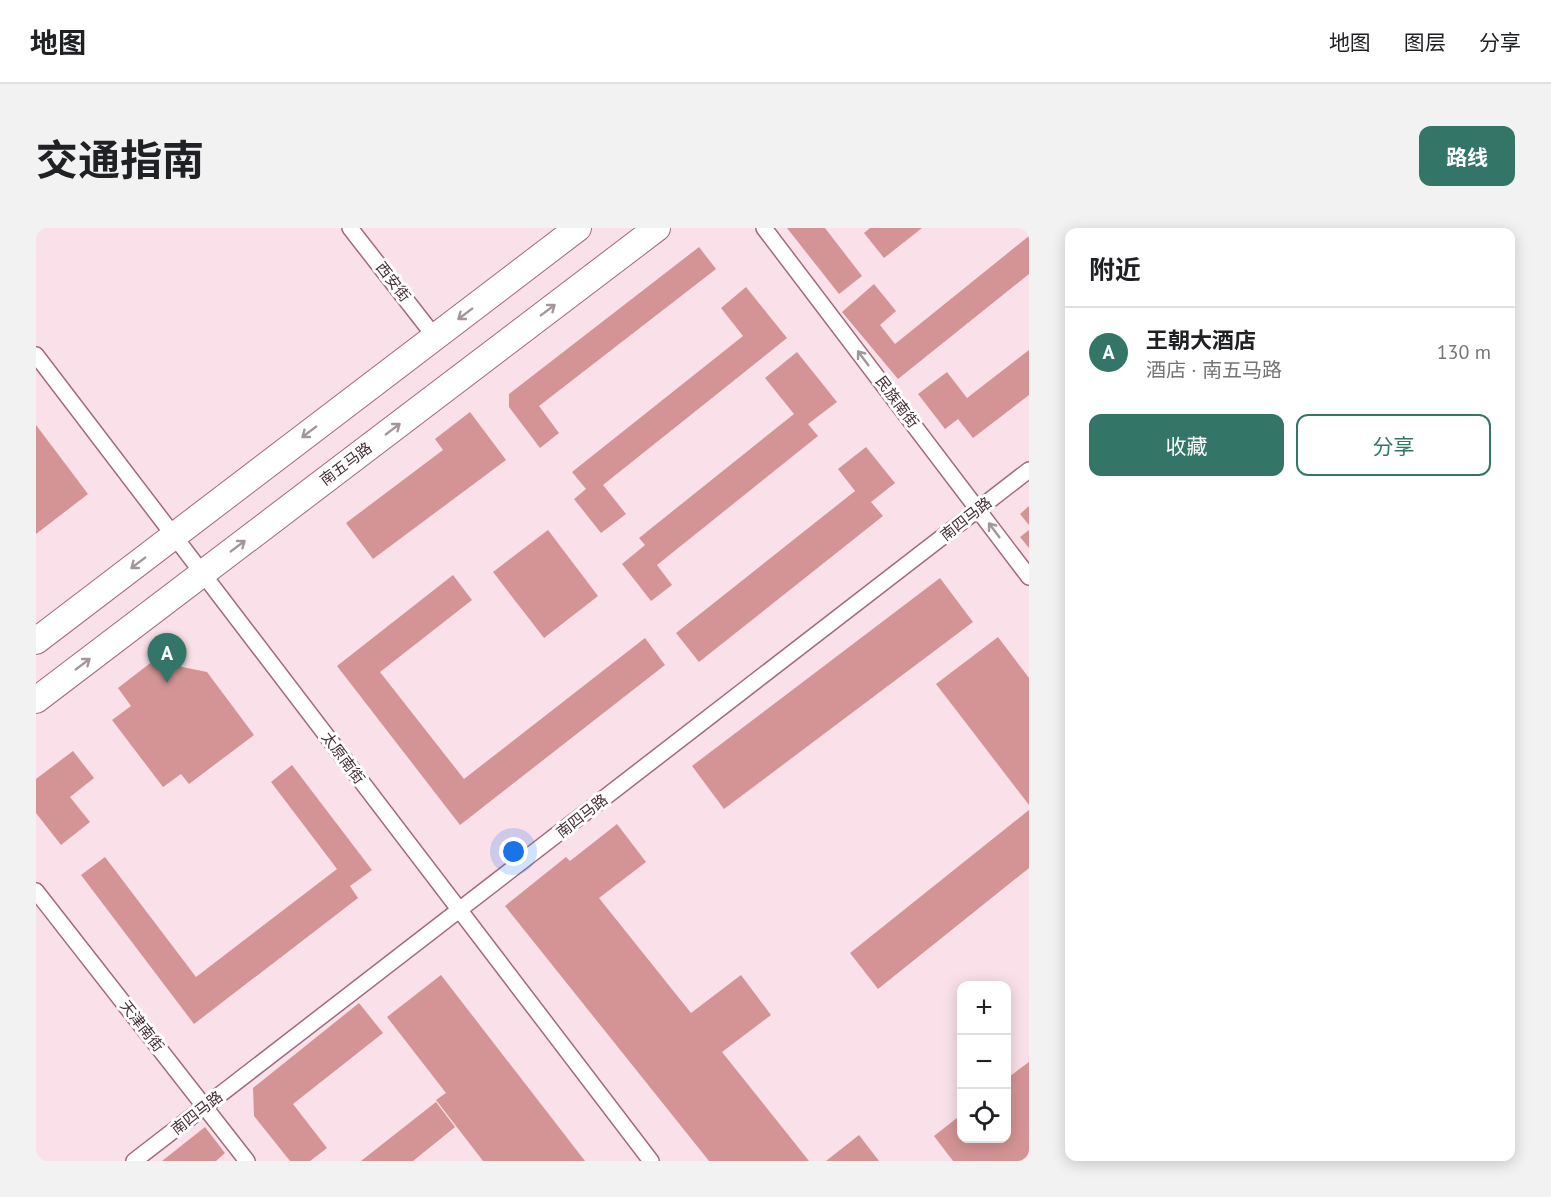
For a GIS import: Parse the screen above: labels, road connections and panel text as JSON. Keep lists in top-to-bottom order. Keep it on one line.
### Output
{"streets":{"main road":["南五马路"],"street":["西安街","民族南街","南四马路","太原南街","天津南街"]},"crossings":[["民族南街","南四马路"],["南五马路","太原南街"],["南四马路","太原南街"],["南四马路","天津南街"]],"one_way":["民族南街"],"page":{"header":"地图","nav":["地图","图层","分享"],"title":"交通指南","buttons":["路线",["收藏","分享"]],"heading":"附近","list":[{"mark":"A","name":"王朝大酒店","note":"酒店 · 南五马路","value":"130 m"}],"pins":"A","map_buttons":["+","−"]}}
